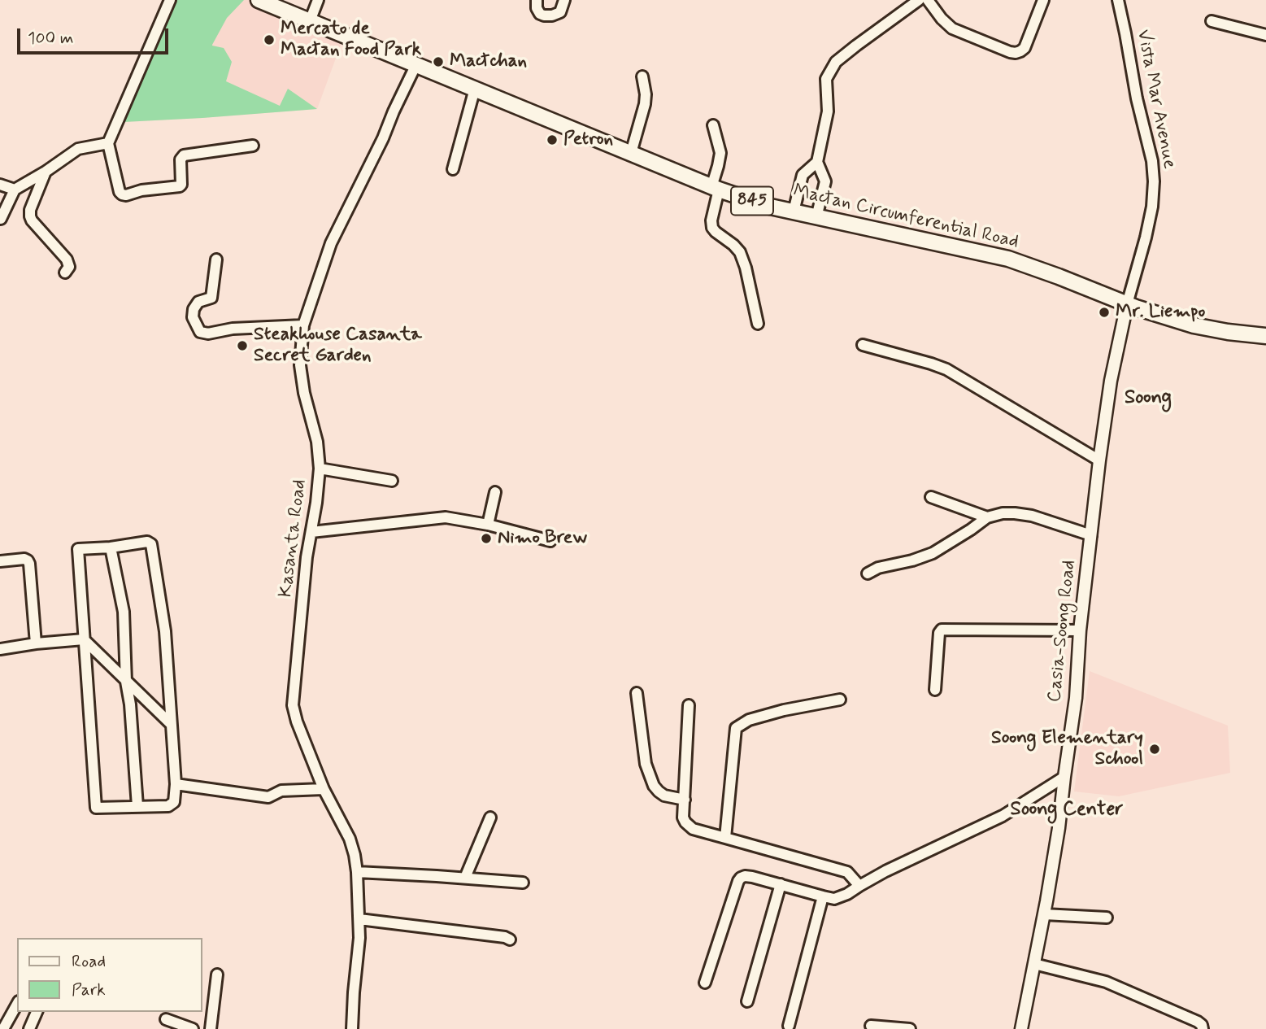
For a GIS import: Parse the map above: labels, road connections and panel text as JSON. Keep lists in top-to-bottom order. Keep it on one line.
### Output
{"streets":{"main road":["845","Mactan Circumferential Road"],"street":["Vista Mar Avenue","Kasanta Road","Casia-Soong Road"]},"crossings":[["Vista Mar Avenue","Mactan Circumferential Road"],["Vista Mar Avenue","Casia-Soong Road"],["Mactan Circumferential Road","Kasanta Road"],["Mactan Circumferential Road","Casia-Soong Road"]],"districts":["Soong","Soong Center"],"places":["Mercato de Mactan Food Park","Mactchan","Petron","Mr. Liempo","Steakhouse Casanta Secret Garden","Nimo Brew","Soong Elementary School"],"legend":["Road","Park"],"scale_bar":"100 m"}
